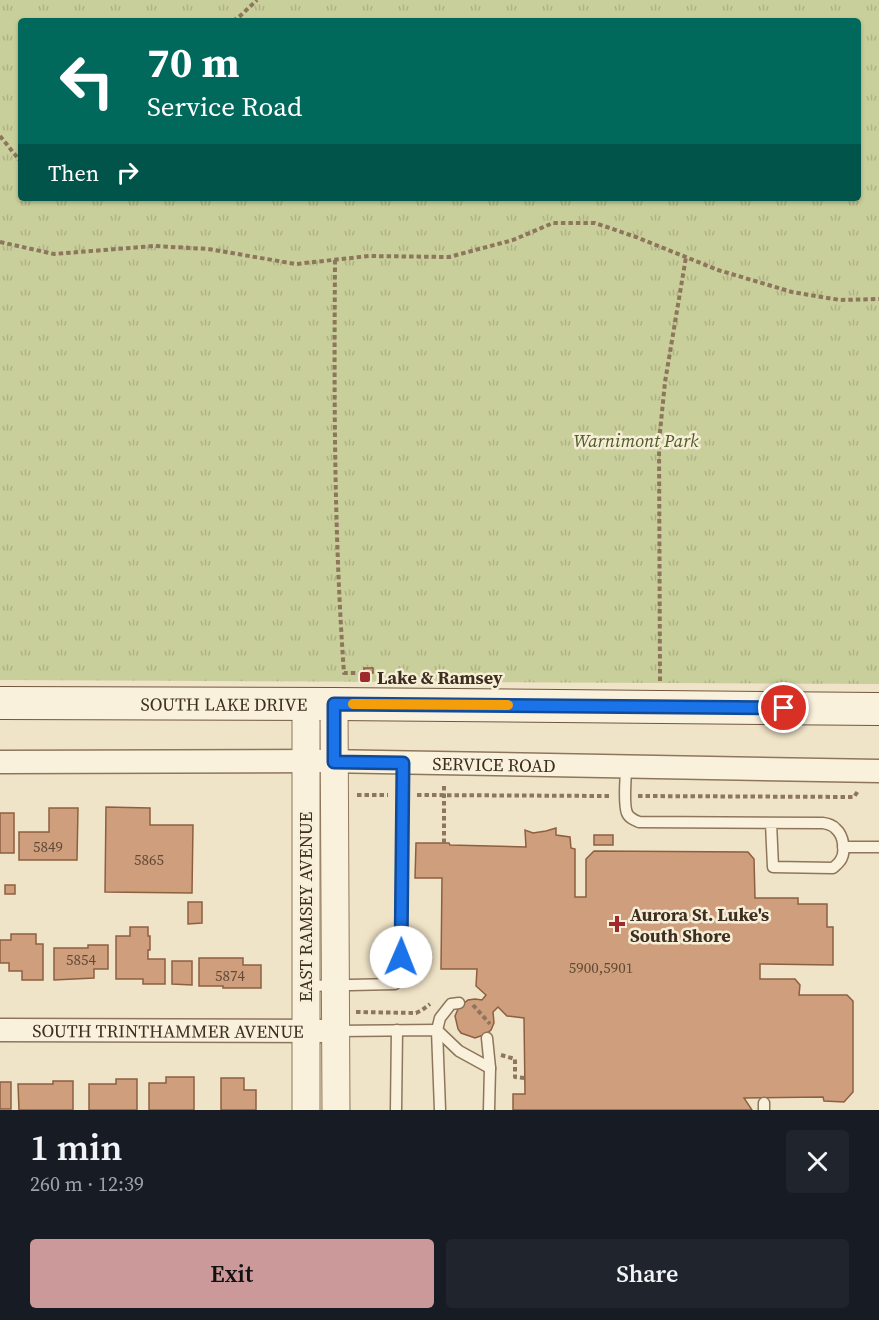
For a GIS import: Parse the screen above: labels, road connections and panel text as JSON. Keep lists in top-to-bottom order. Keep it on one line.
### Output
{"streets":{"main road":["SOUTH LAKE DRIVE"],"street":["SERVICE ROAD","EAST RAMSEY AVENUE","SOUTH TRINTHAMMER AVENUE"]},"crossings":[["SOUTH LAKE DRIVE","EAST RAMSEY AVENUE"],["SERVICE ROAD","EAST RAMSEY AVENUE"],["EAST RAMSEY AVENUE","SOUTH TRINTHAMMER AVENUE"]],"parks":["Warnimont Park"],"places":{"transit":["Lake & Ramsey"],"health":["Aurora St. Luke's South Shore"]},"house_numbers":["5849","5865","5854","5900,5901","5874"],"page":{"turn":["70 m","Service Road"],"then":"Then","heading":["1 min","260 m · 12:39"],"buttons":["Exit","Share"]}}
